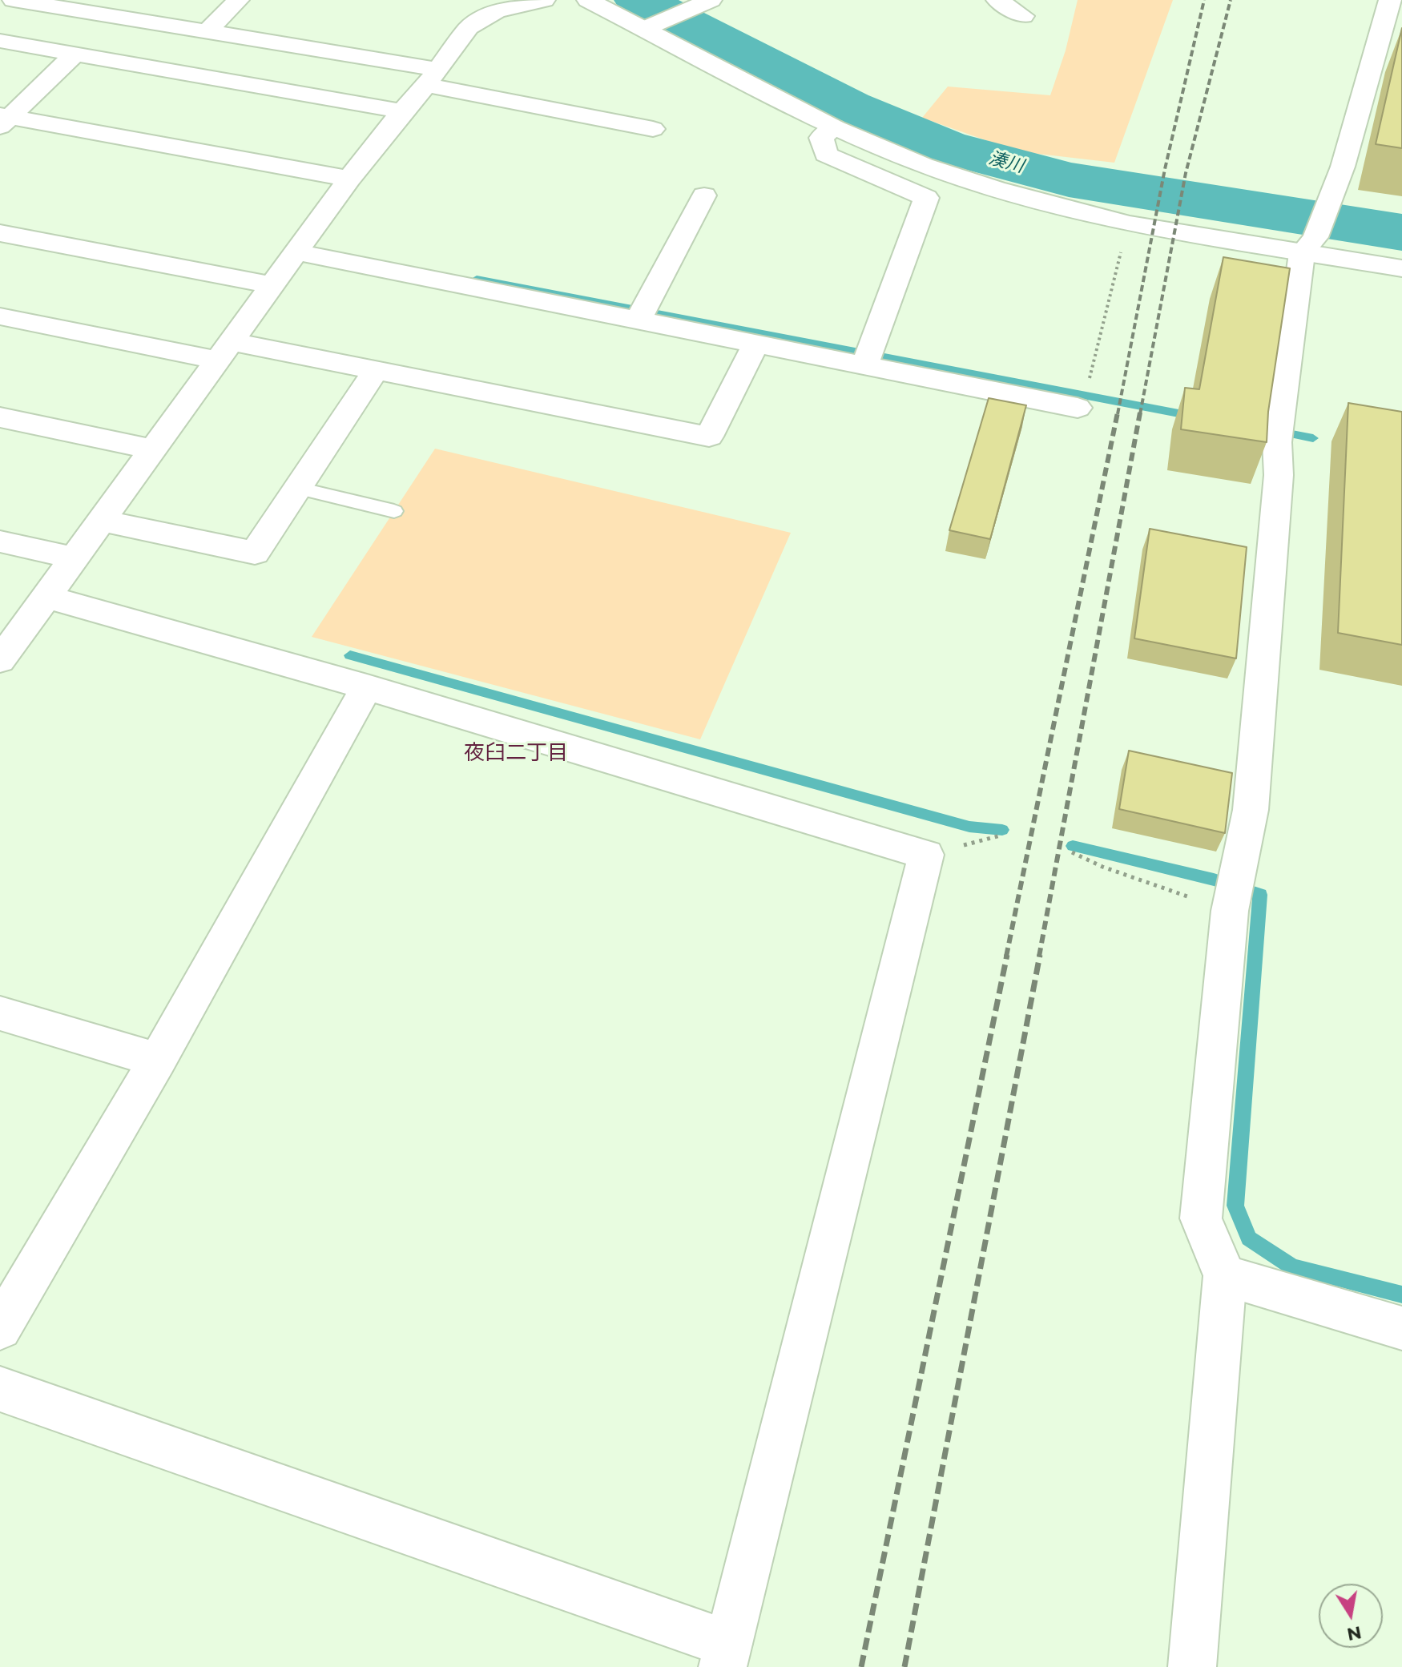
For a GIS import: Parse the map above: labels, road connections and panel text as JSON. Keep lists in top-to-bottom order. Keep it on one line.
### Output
{"districts":["夜臼二丁目"],"water":["湊川"],"north":"bottom"}
